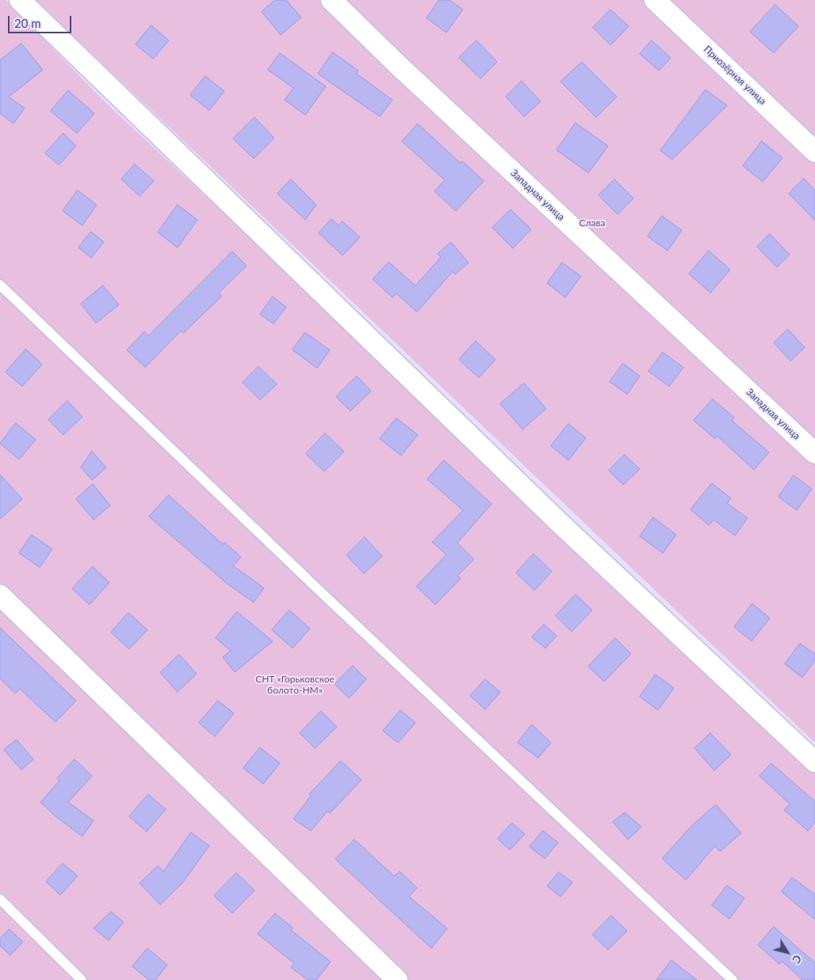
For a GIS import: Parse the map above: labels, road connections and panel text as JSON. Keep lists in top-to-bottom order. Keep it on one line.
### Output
{"streets":{"street":["Приозёрная улица","Западная улица"]},"parks":["Слава","СНТ «Горьковское болото-НМ»"],"scale_bar":"20 m","north":"bottom right"}
